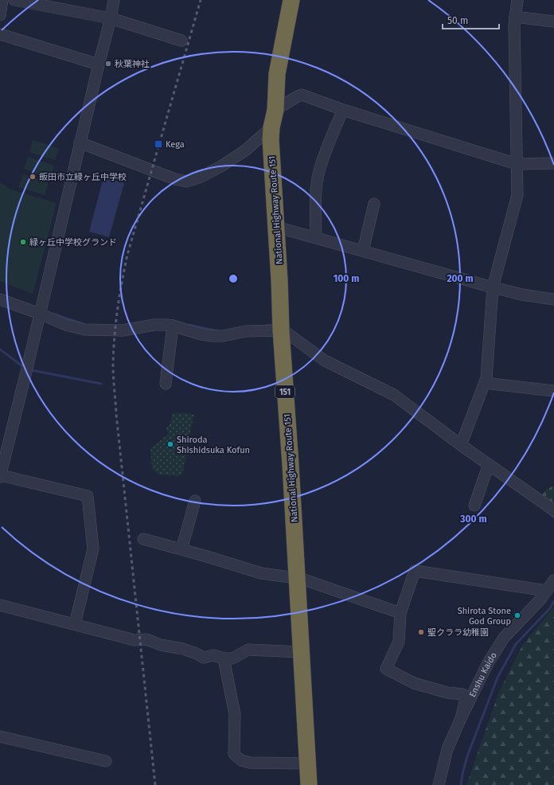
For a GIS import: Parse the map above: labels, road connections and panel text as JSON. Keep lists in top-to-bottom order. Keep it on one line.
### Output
{"streets":{"highway":["National Highway Route 151","151"],"street":["Enshu Kaido"]},"places":{"other":["秋葉神社","飯田市立緑ヶ丘中学校","緑ヶ丘中学校グランド","Shiroda Shishidsuka Kofun","Shirota Stone God Group","聖クララ幼稚園"],"transit":["Kega"]},"scale_bar":"50 m","rings":["100 m","200 m","300 m"]}
